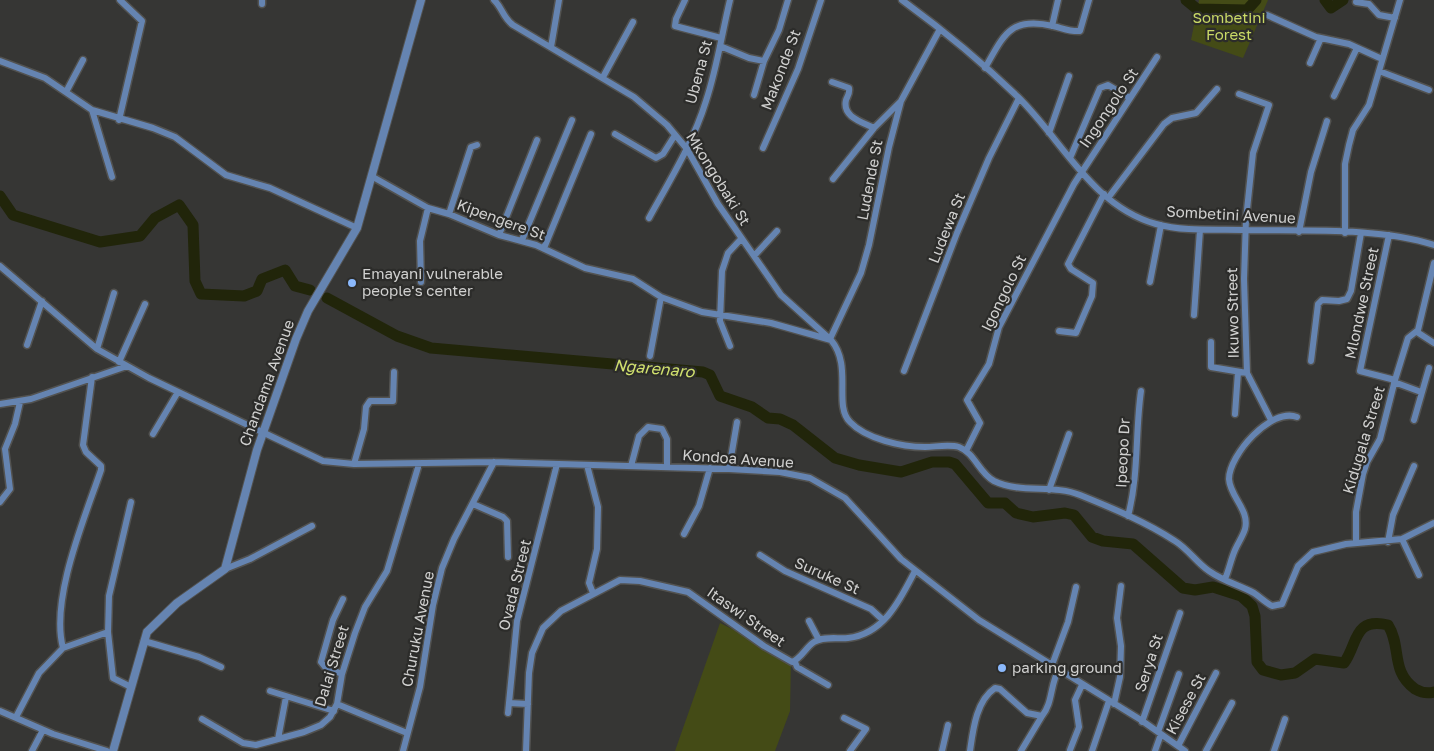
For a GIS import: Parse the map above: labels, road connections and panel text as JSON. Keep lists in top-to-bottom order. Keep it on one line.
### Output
{"streets":{"street":["Makonde St","Ubena St","Ingongolo St","Mkongobaki St","Ludende St","Sombetini Avenue","Kipengere St","Ludewa St","Igongolo St","Mlondwe Street","Ikuwo Street","Chandama Avenue","Kidugala Street","Ipeopo Dr","Kondoa Avenue","Suruke St","Ovada Street","Itaswi Street","Churuku Avenue","Serya St","Dalai Street","Kisese St"]},"crossings":[["Ubena St","Mkongobaki St"],["Ingongolo St","Sombetini Avenue"],["Ingongolo St","Igongolo St"],["Mkongobaki St","Ludende St"],["Mkongobaki St","Kipengere St"],["Ludende St","Sombetini Avenue"],["Ludende St","Kipengere St"],["Sombetini Avenue","Ludewa St"],["Sombetini Avenue","Igongolo St"],["Sombetini Avenue","Mlondwe Street"],["Sombetini Avenue","Ikuwo Street"],["Kipengere St","Chandama Avenue"],["Mlondwe Street","Kidugala Street"],["Chandama Avenue","Kondoa Avenue"],["Kondoa Avenue","Ovada Street"],["Kondoa Avenue","Churuku Avenue"],["Kondoa Avenue","Serya St"],["Kondoa Avenue","Dalai Street"],["Kondoa Avenue","Kisese St"]],"water":["Ngarenaro"],"parks":["Sombetini Forest"],"places":["Emayani vulnerable people's center","parking ground"]}
